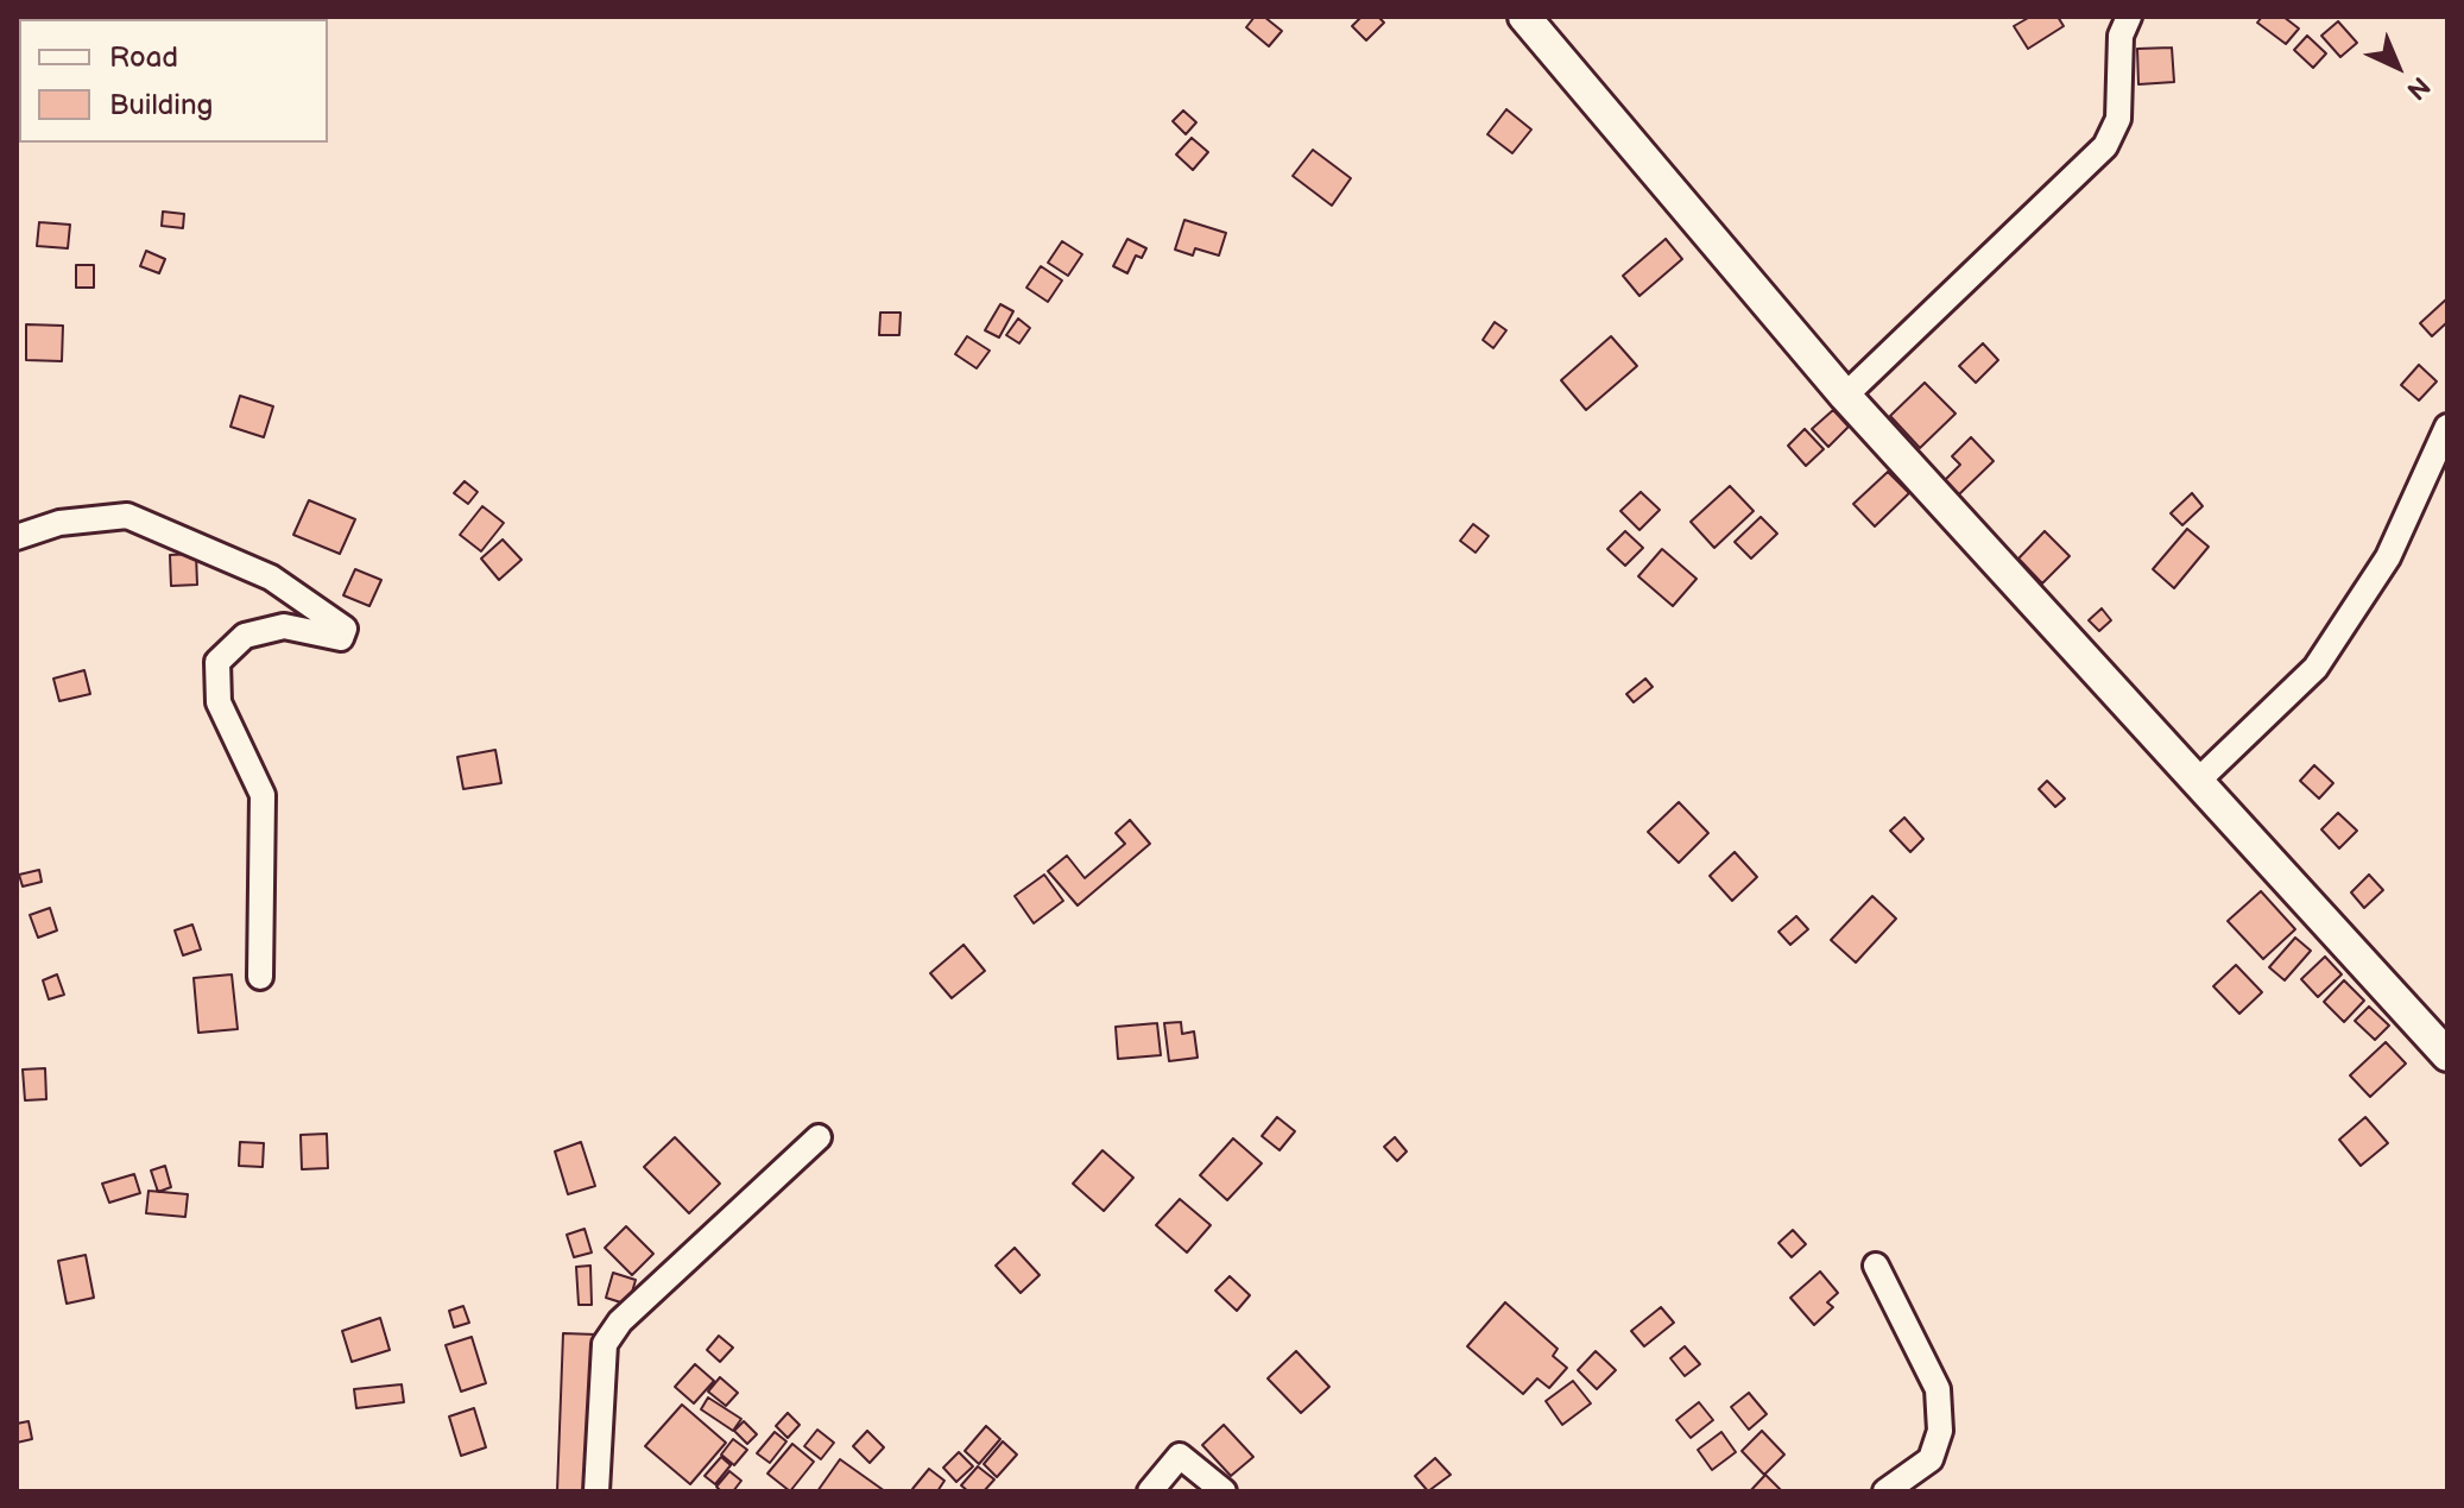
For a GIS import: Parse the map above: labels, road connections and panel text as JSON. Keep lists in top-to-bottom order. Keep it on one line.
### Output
{"legend":["Road","Building"],"north":"bottom right"}
